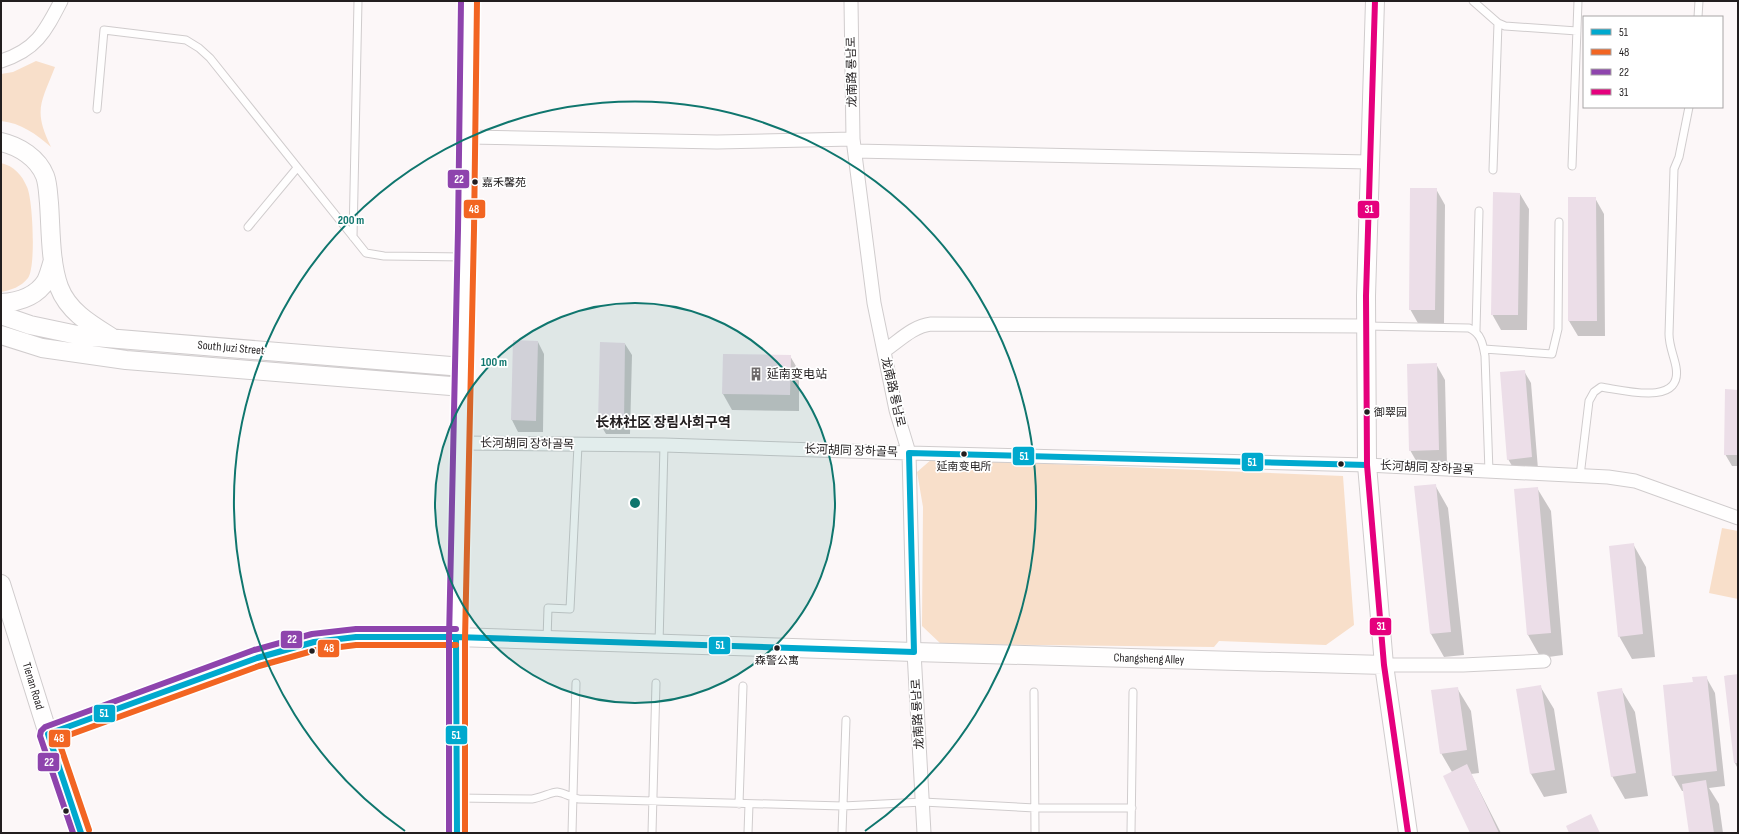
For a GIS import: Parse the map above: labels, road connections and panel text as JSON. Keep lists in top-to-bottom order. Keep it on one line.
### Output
{"streets":{"street":["龙南路 룡남로","South Juzi Street","长河胡同 장하골목","Changsheng Alley","Tienan Road"]},"crossings":[["龙南路 룡남로","长河胡同 장하골목"],["龙南路 룡남로","Changsheng Alley"],["Changsheng Alley","Tienan Road"]],"districts":["长林社区 장림사회구역"],"places":{"other":["嘉禾馨苑","御翠园","延南变电所","森警公寓"],"building":["延南变电站"]},"lines":["transit line 48","transit line 22","transit line 31","transit line 51"],"legend":["51","48","22","31"],"rings":["200 m","100 m"]}
